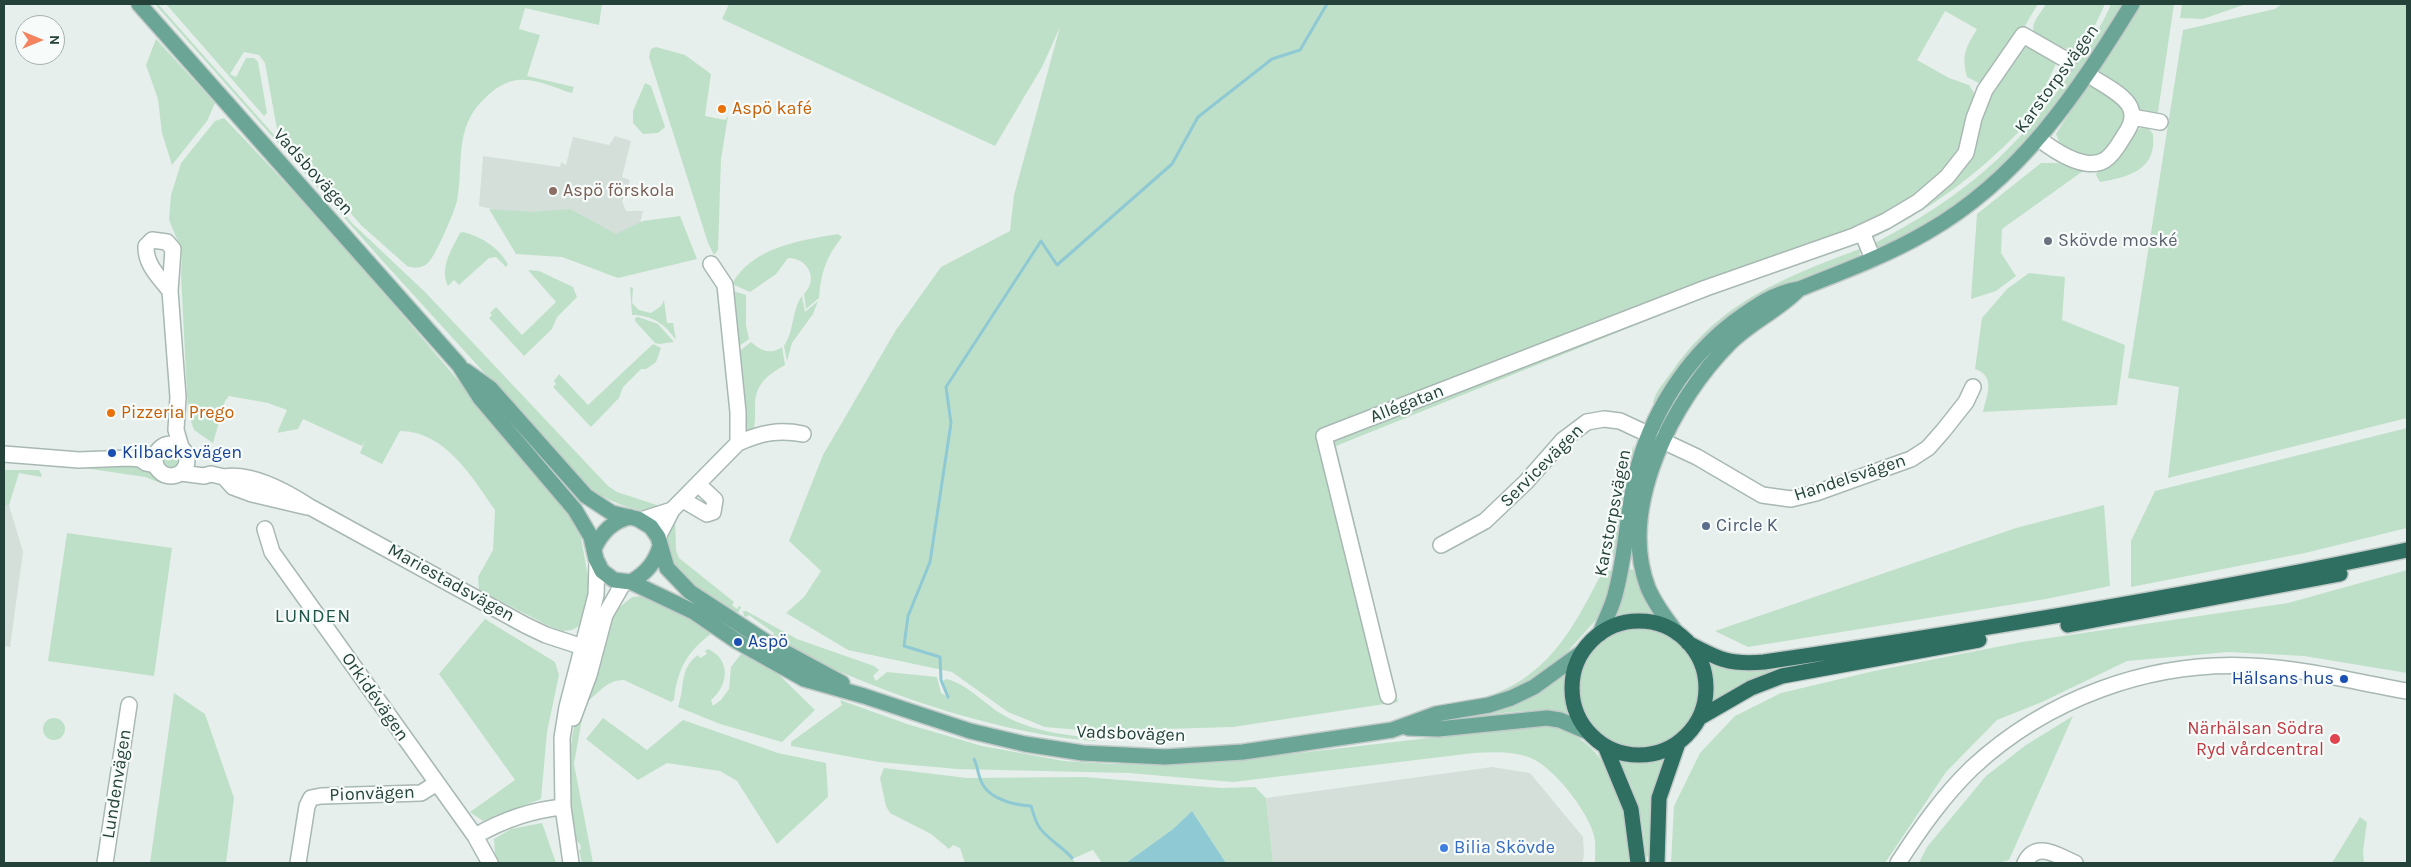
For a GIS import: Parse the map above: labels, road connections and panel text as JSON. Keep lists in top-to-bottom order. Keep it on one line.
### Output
{"streets":{"main road":["Karstorpsvägen","Vadsbovägen"],"street":["Allégatan","Servicevägen","Handelsvägen","Mariestadsvägen","Orkidévägen","Lundenvägen","Pionvägen"]},"crossings":[["Karstorpsvägen","Vadsbovägen"],["Karstorpsvägen","Servicevägen"],["Karstorpsvägen","Handelsvägen"],["Servicevägen","Handelsvägen"],["Orkidévägen","Pionvägen"]],"districts":["LUNDEN"],"places":["Aspö kafé","Aspö förskola","Skövde moské","Pizzeria Prego","Kilbacksvägen","Circle K","Aspö","Hälsans hus","Närhälsan Södra Ryd vårdcentral","Bilia Skövde"],"north":"right"}
